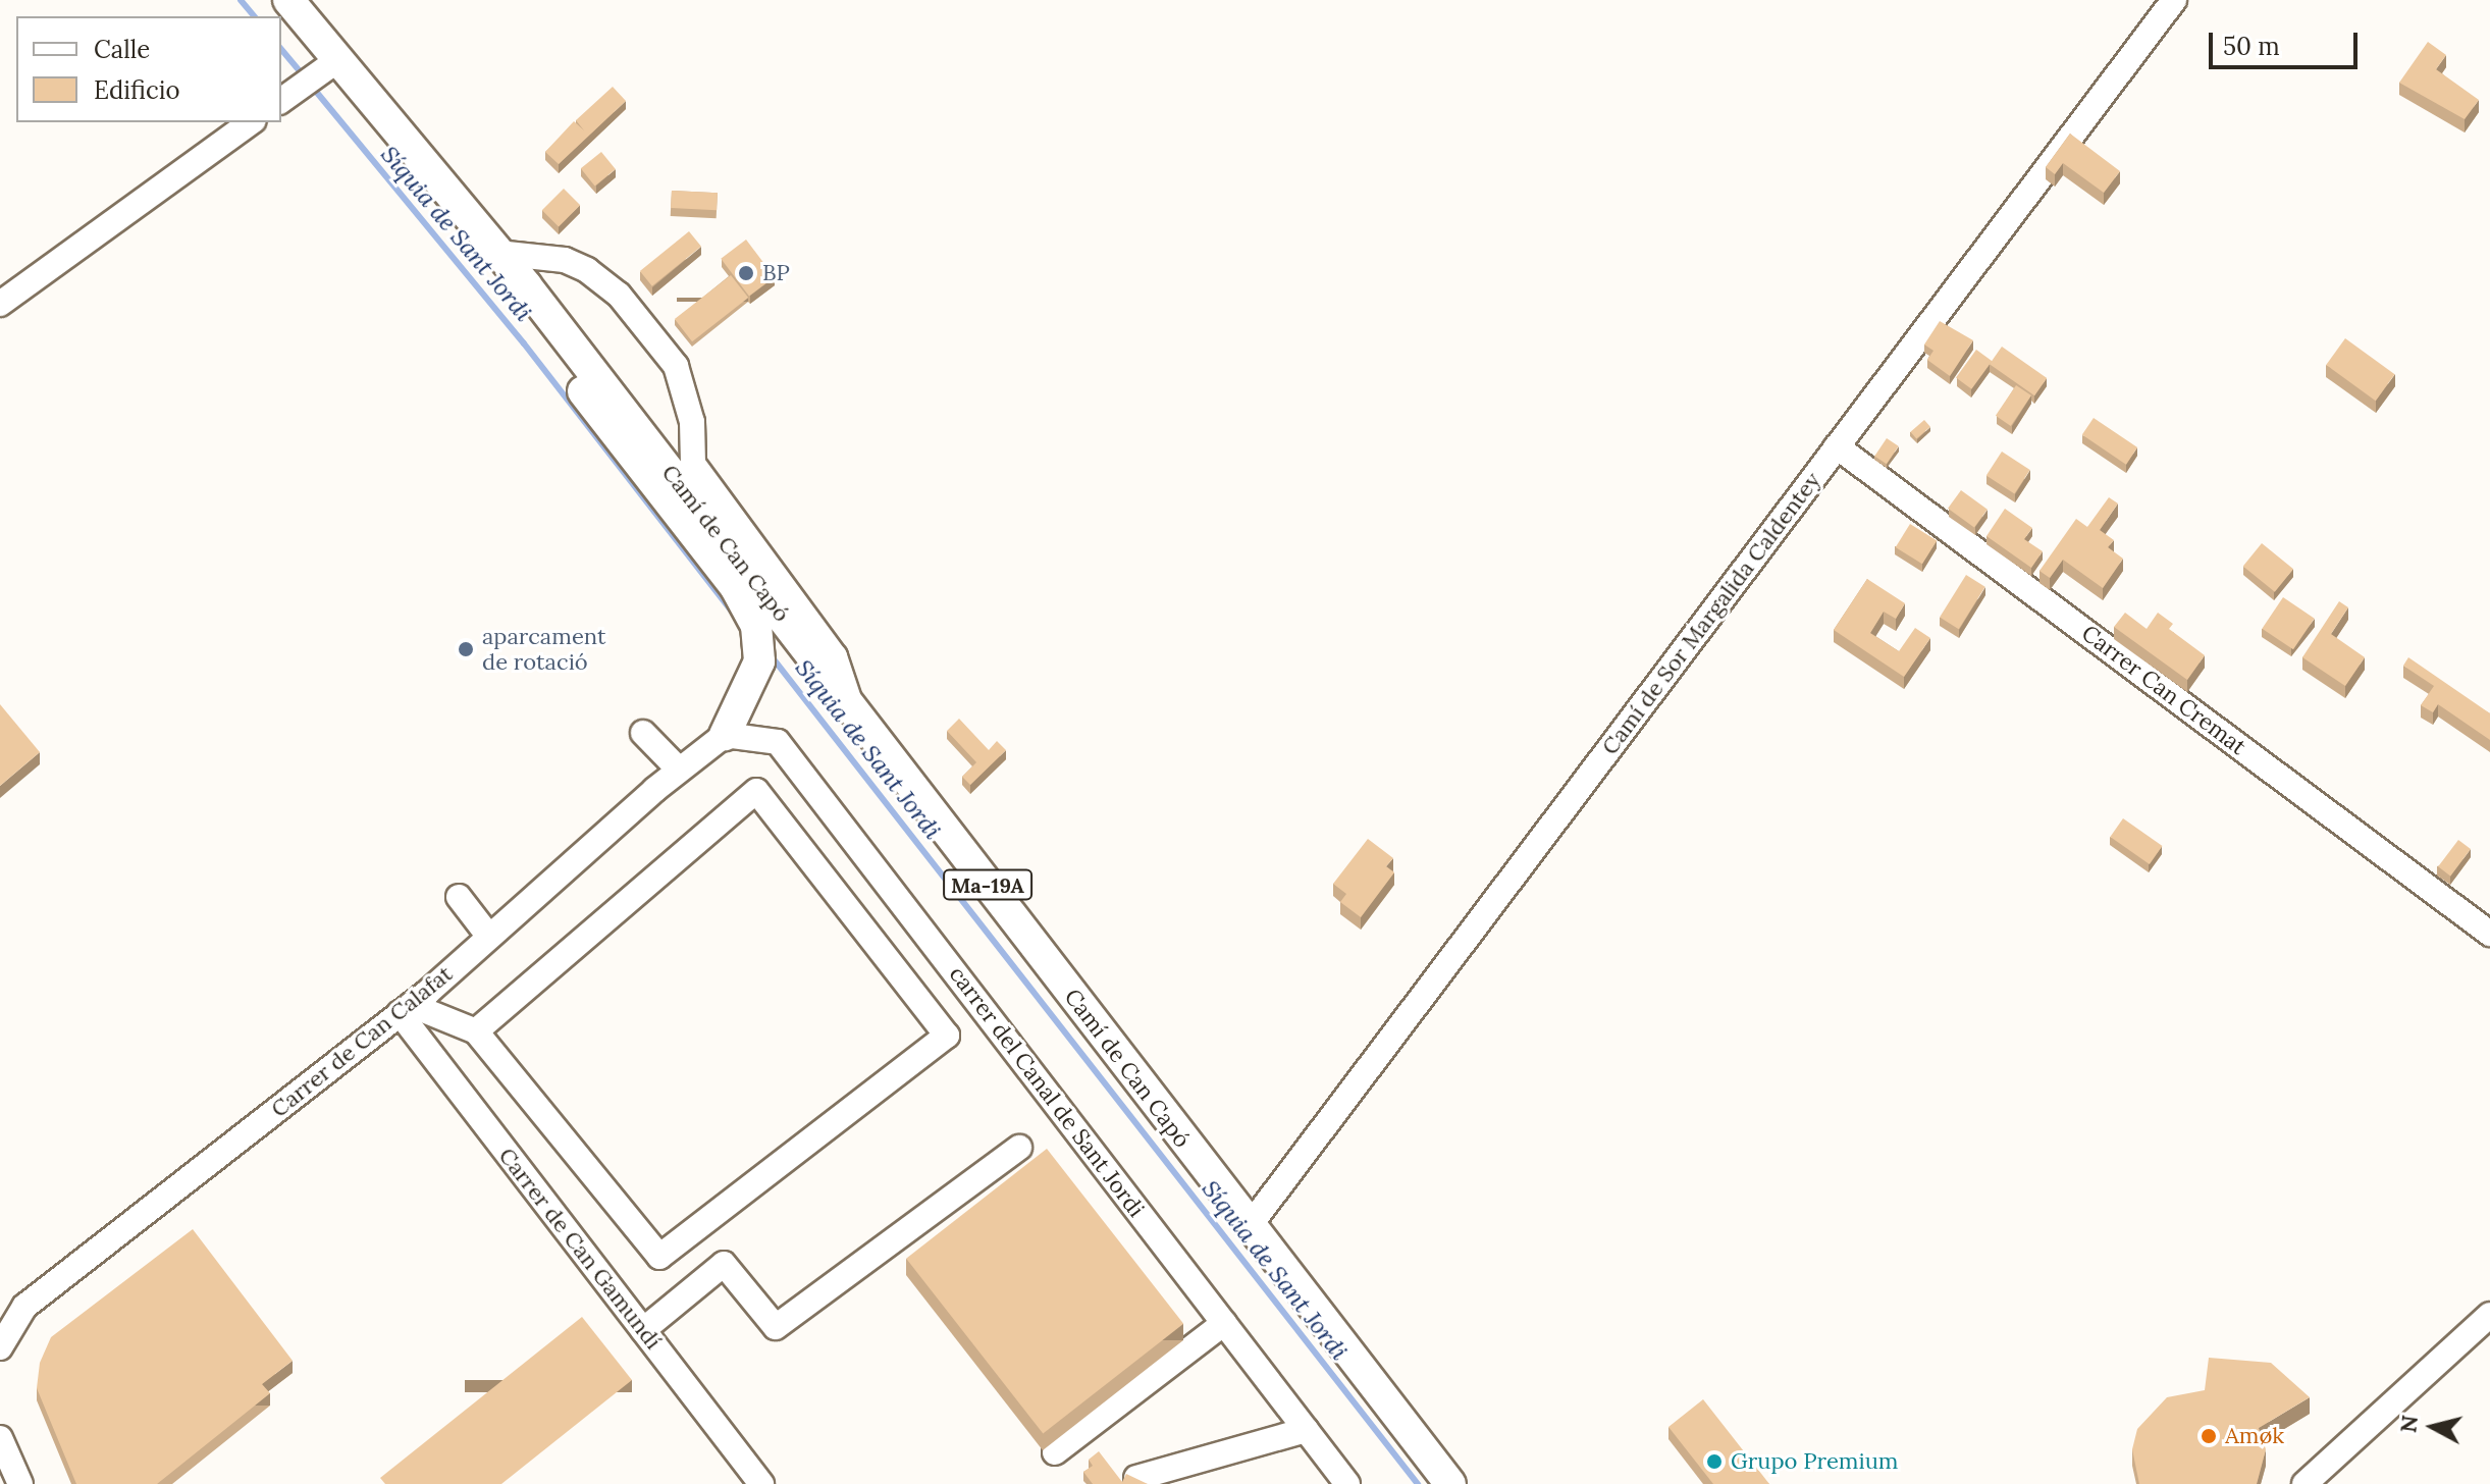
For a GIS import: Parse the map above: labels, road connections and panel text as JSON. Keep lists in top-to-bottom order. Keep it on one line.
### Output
{"streets":{"main road":["Camí de Can Capó","Ma-19A"],"street":["Camí de Sor Margalida Caldentey","Carrer Can Cremat","Carrer de Can Calafat","carrer del Canal de Sant Jordi","Carrer de Can Gamundí"]},"crossings":[["Camí de Can Capó","Camí de Sor Margalida Caldentey"],["Camí de Sor Margalida Caldentey","Carrer Can Cremat"],["Carrer de Can Calafat","carrer del Canal de Sant Jordi"],["Carrer de Can Calafat","Carrer de Can Gamundí"]],"water":["Síquia de Sant Jordi"],"places":["BP","aparcament de rotació","Amøk","Grupo Premium"],"legend":["Calle","Edificio"],"scale_bar":"50 m","north":"left"}
